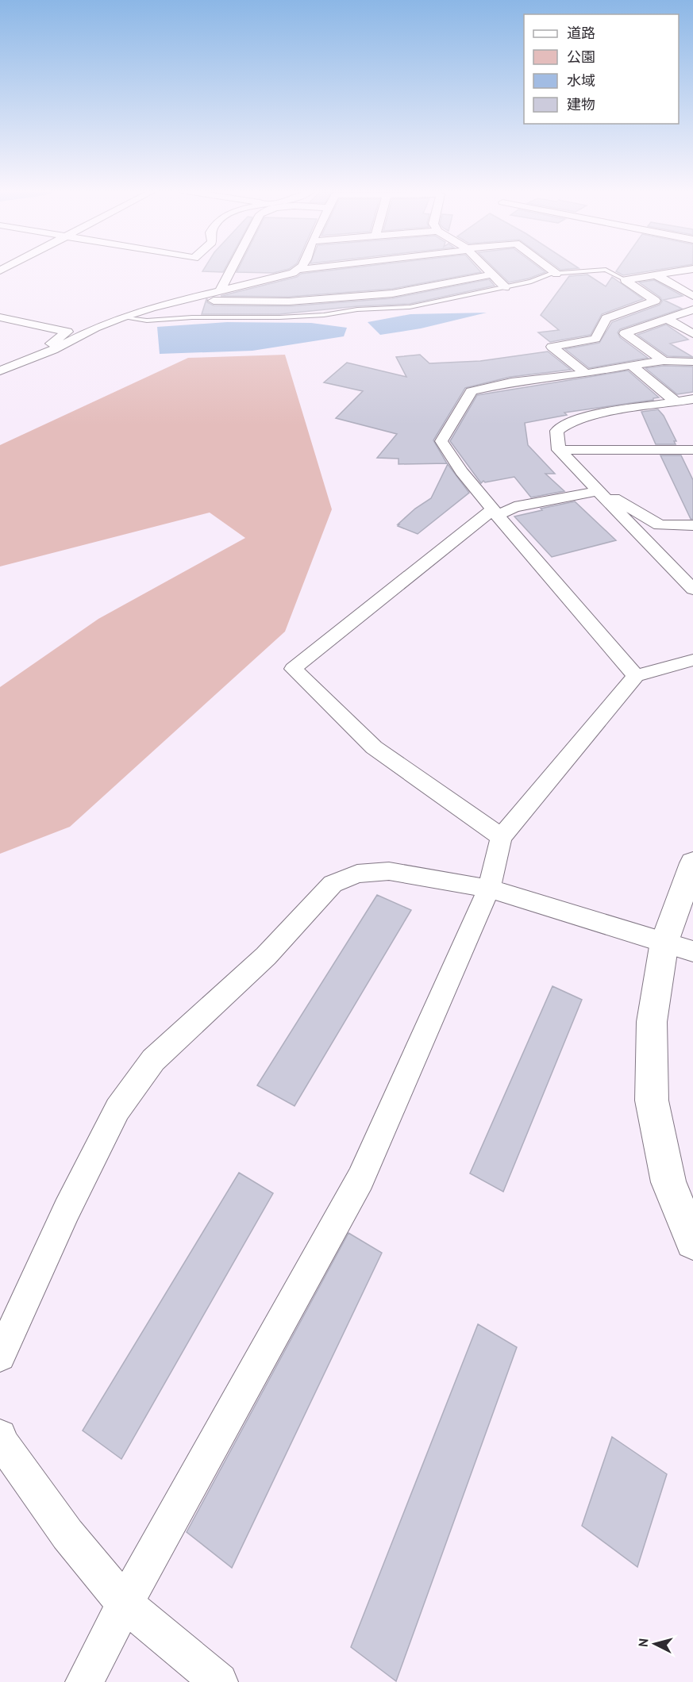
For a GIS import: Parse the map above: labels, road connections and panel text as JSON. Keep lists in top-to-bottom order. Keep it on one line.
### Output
{"legend":["道路","公園","水域","建物"],"north":"left"}
